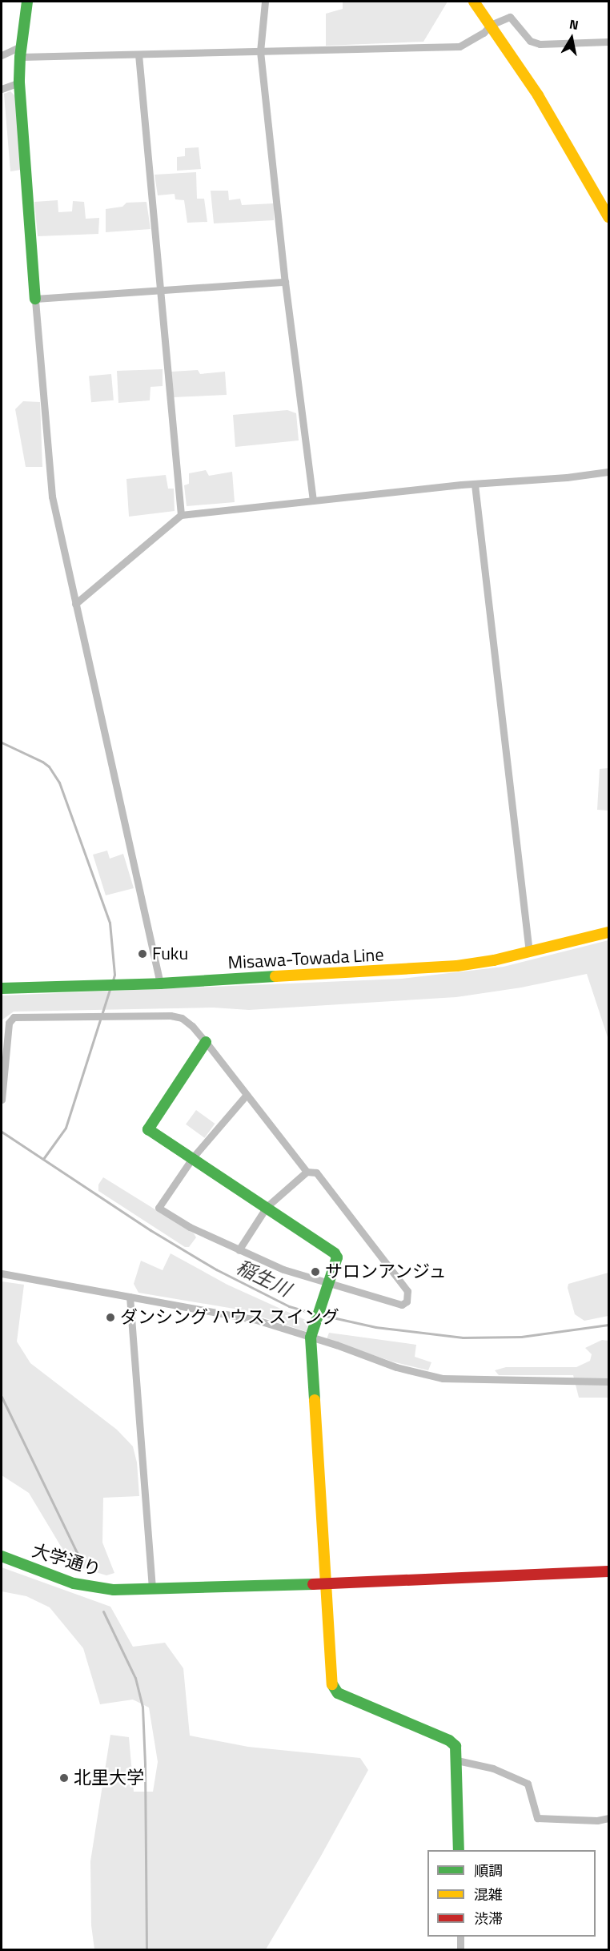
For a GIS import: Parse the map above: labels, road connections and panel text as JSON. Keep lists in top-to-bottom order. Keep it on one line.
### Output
{"streets":{"main road":["Misawa-Towada Line","大学通り"]},"water":["稲生川"],"places":["Fuku","サロンアンジュ","ダンシング ハウス スイング","北里大学"],"legend":["順調","混雑","渋滞"],"north":"top"}
